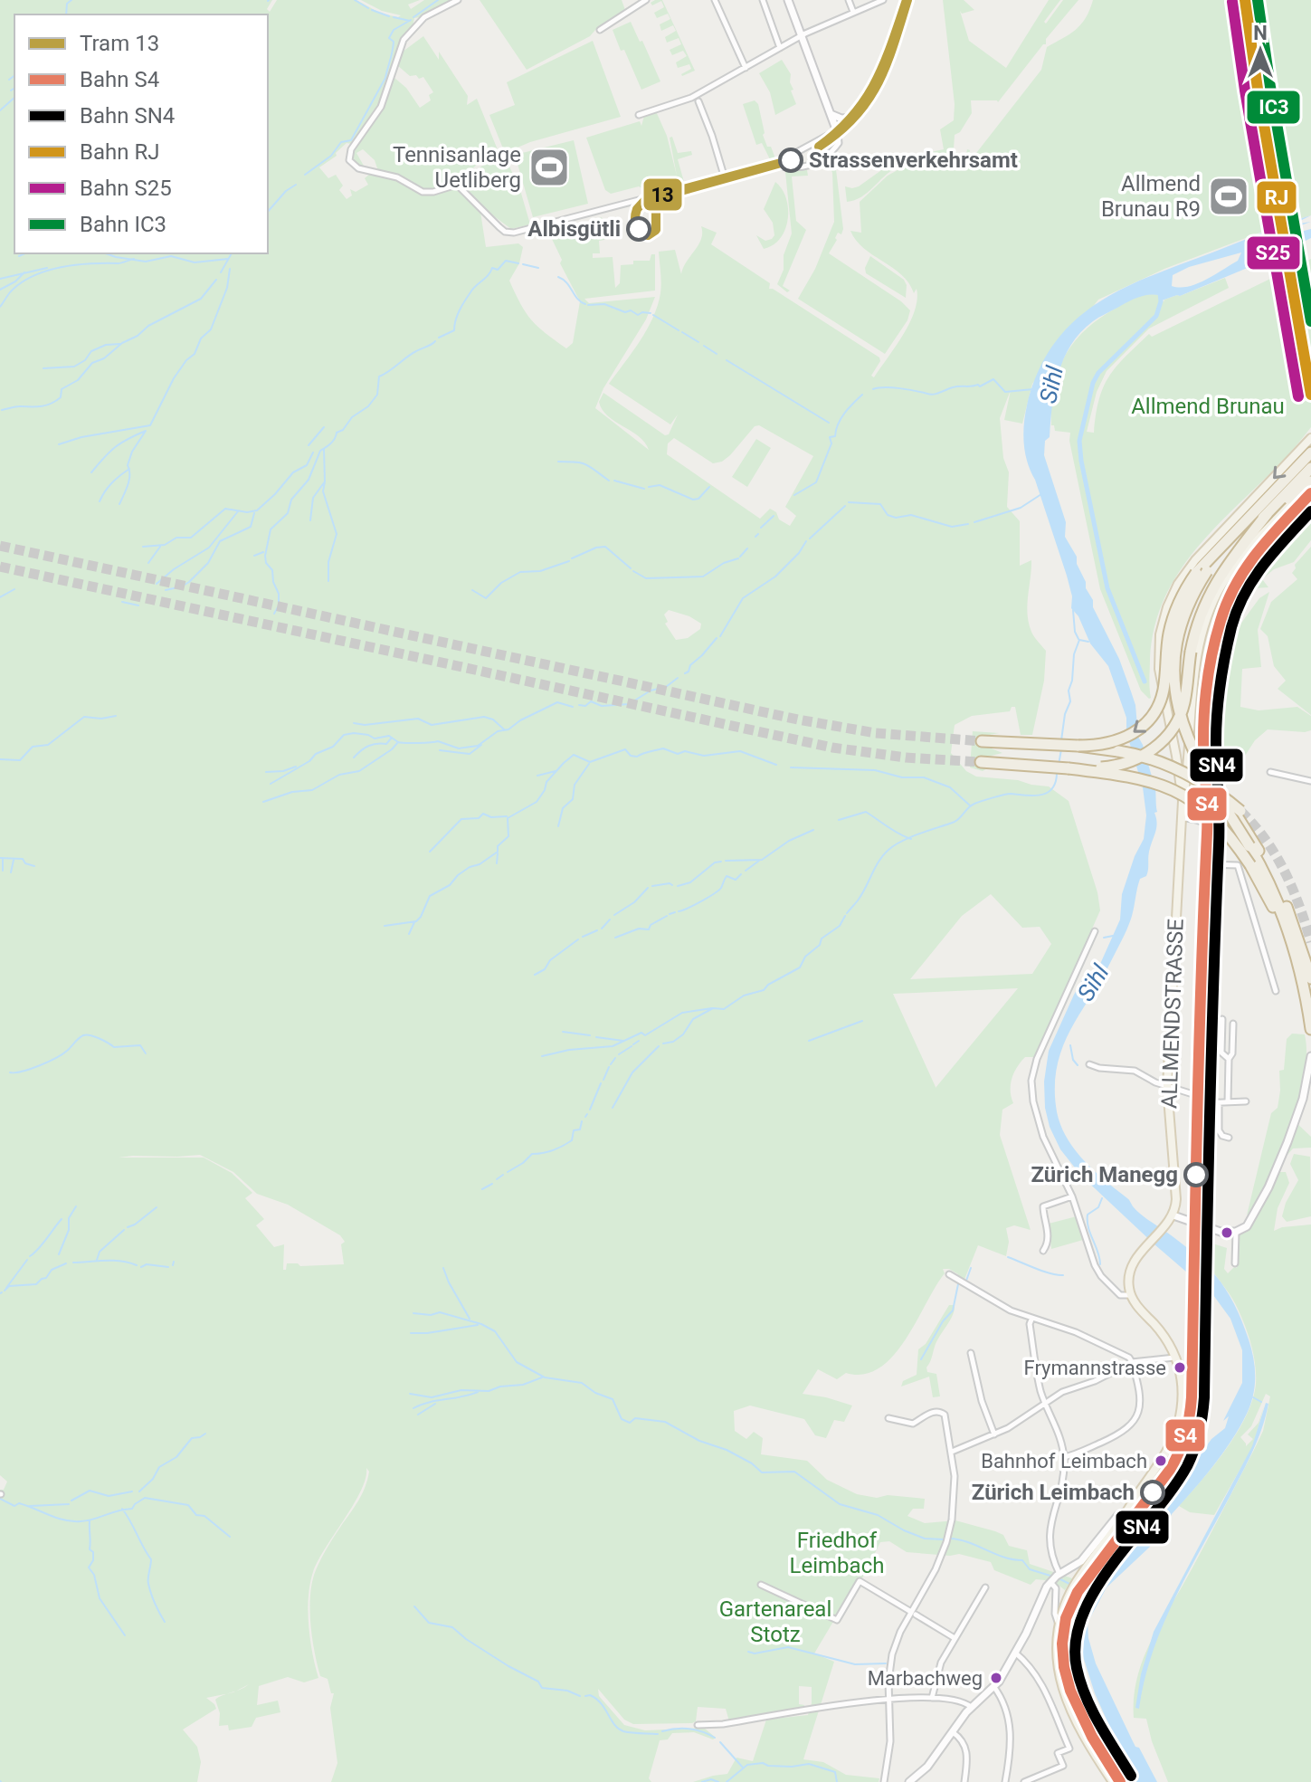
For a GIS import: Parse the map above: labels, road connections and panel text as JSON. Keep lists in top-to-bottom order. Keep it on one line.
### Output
{"streets":{"main road":["ALLMENDSTRASSE"]},"water":["Sihl"],"parks":["Allmend Brunau","Friedhof Leimbach","Gartenareal Stotz"],"places":{"other":["Strassenverkehrsamt","Albisgütli","Zürich Manegg","Frymannstrasse","Bahnhof Leimbach","Zürich Leimbach","Marbachweg"],"sports":["Tennisanlage Uetliberg","Allmend Brunau R9"]},"lines":["tram line 13","rail line RJ","rail line IC3","rail line S25","rail line S4","rail line SN4"],"legend":["Tram 13","Bahn S4","Bahn SN4","Bahn RJ","Bahn S25","Bahn IC3"],"north":"top"}
